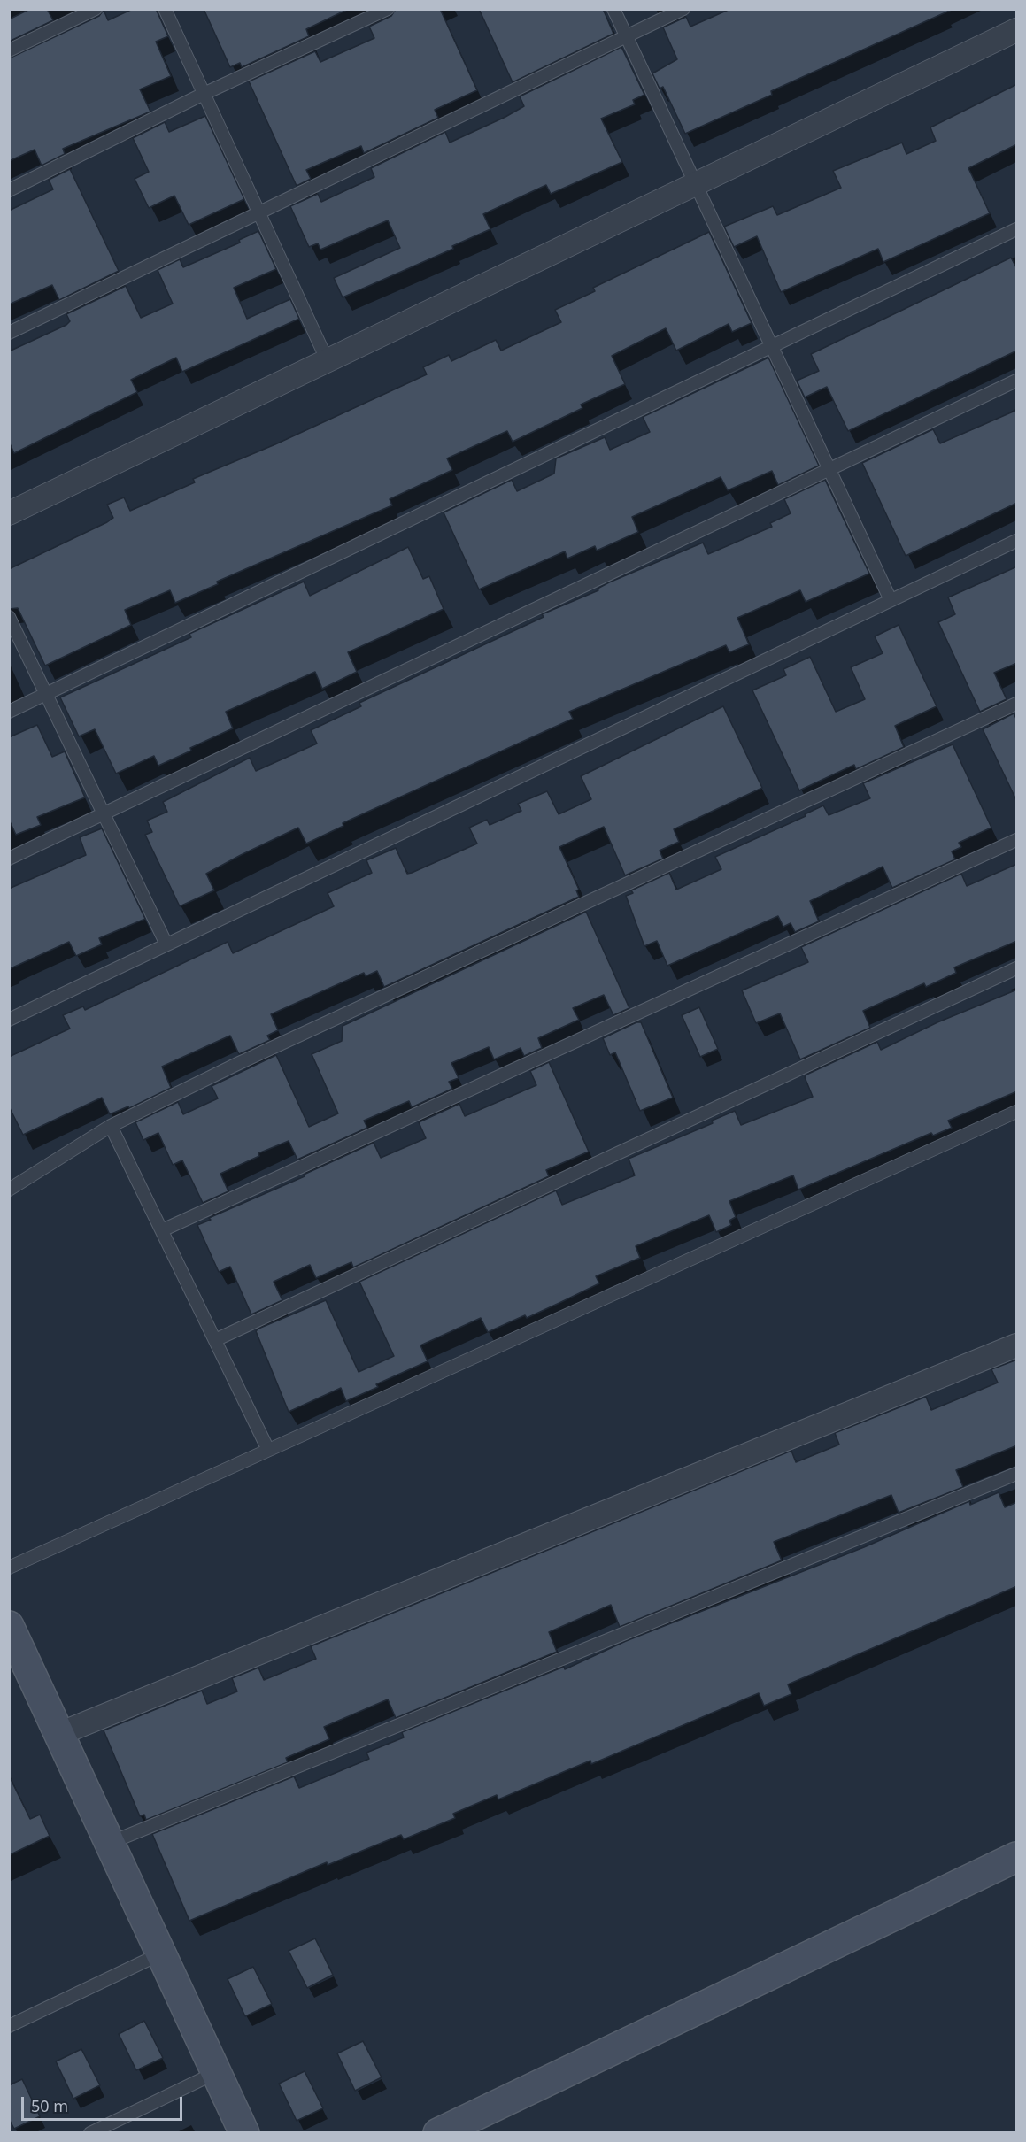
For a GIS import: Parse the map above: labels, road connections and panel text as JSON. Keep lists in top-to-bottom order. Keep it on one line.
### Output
{"scale_bar":"50 m"}
